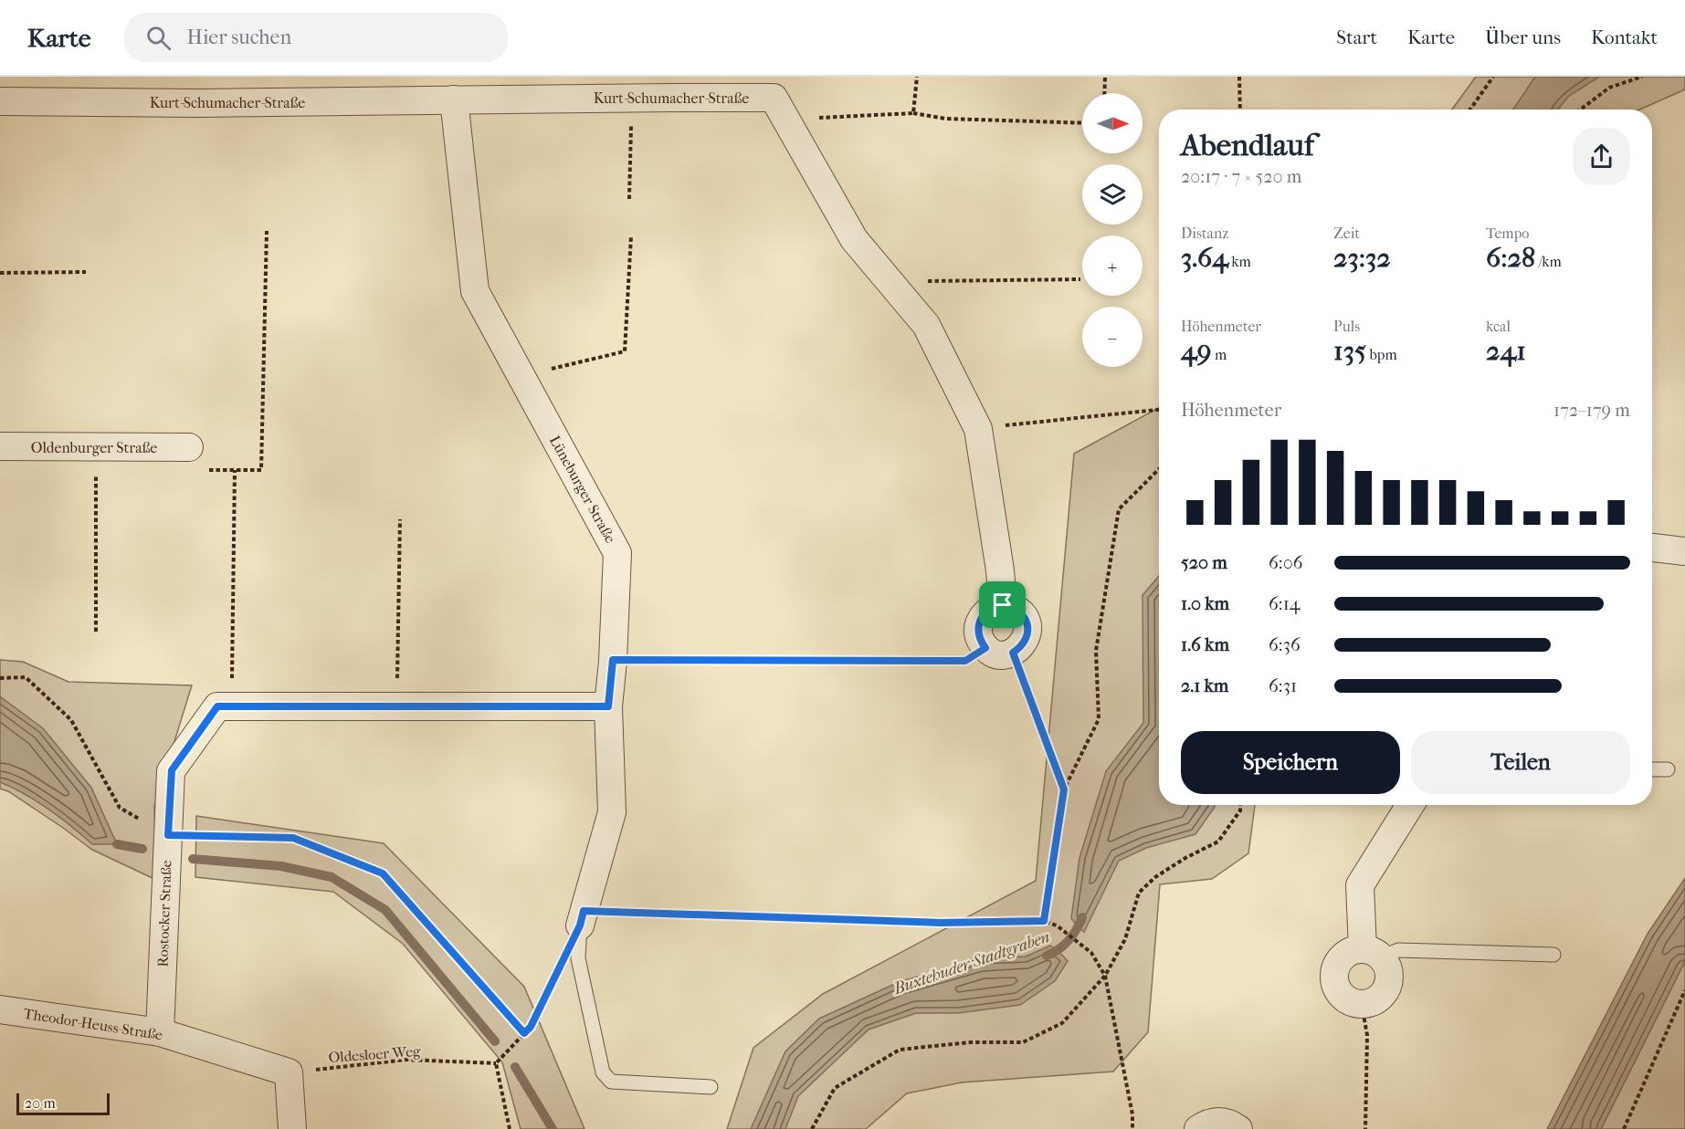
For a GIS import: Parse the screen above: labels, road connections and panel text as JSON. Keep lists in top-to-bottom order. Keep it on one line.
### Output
{"streets":{"street":["Kurt-Schumacher-Straße","Oldenburger Straße","Lüneburger Straße","Rostocker Straße","Theodor-Heuss-Straße"],"path":["Oldesloer Weg"]},"crossings":[["Kurt-Schumacher-Straße","Lüneburger Straße"],["Lüneburger Straße","Rostocker Straße"],["Rostocker Straße","Theodor-Heuss-Straße"],["Theodor-Heuss-Straße","Oldesloer Weg"]],"water":["Buxtehuder Stadtgraben"],"scale_bar":"20 m","north":"right","page":{"header":"Karte","search":"Hier suchen","nav":["Start","Karte","Über uns","Kontakt"],"map_buttons":["+","−"],"heading":["Abendlauf","20:17 · 7 × 520 m"],"stats":[["Distanz","3.64 km"],["Zeit","23:32"],["Tempo","6:28 /km"],["Höhenmeter","49 m"],["Puls","135 bpm"],["kcal","241"]],"chart":["Höhenmeter","172–179 m"],"list":[{"name":"520 m","note":"6:06"},{"name":"1.0 km","note":"6:14"},{"name":"1.6 km","note":"6:36"},{"name":"2.1 km","note":"6:31"}],"buttons":["Speichern","Teilen"],"scale":"20 m"}}
